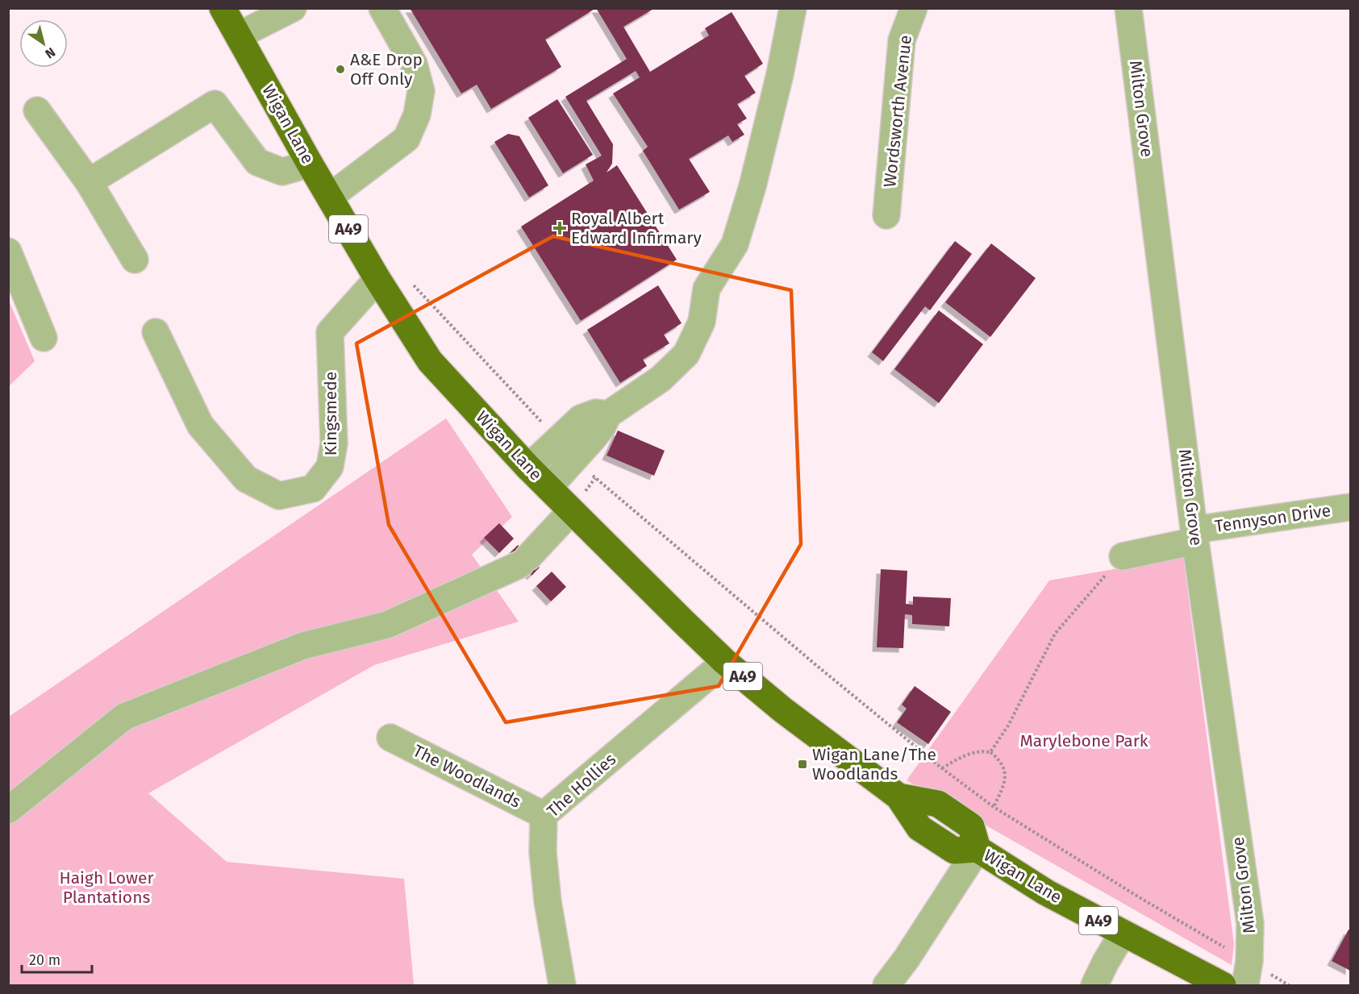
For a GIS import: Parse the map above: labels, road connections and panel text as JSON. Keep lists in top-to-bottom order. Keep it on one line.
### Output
{"streets":{"highway":["Wigan Lane","A49"],"street":["Milton Grove","Wordsworth Avenue","Kingsmede","Tennyson Drive","The Woodlands","The Hollies"]},"crossings":[["Milton Grove","Tennyson Drive"],["Wigan Lane","Kingsmede"],["Wigan Lane","The Hollies"],["The Woodlands","The Hollies"]],"parks":["Marylebone Park","Haigh Lower Plantations"],"places":{"other":["A&E Drop Off Only"],"health":["Royal Albert Edward Infirmary"],"transit":["Wigan Lane/The Woodlands"]},"scale_bar":"20 m","north":"bottom right"}
